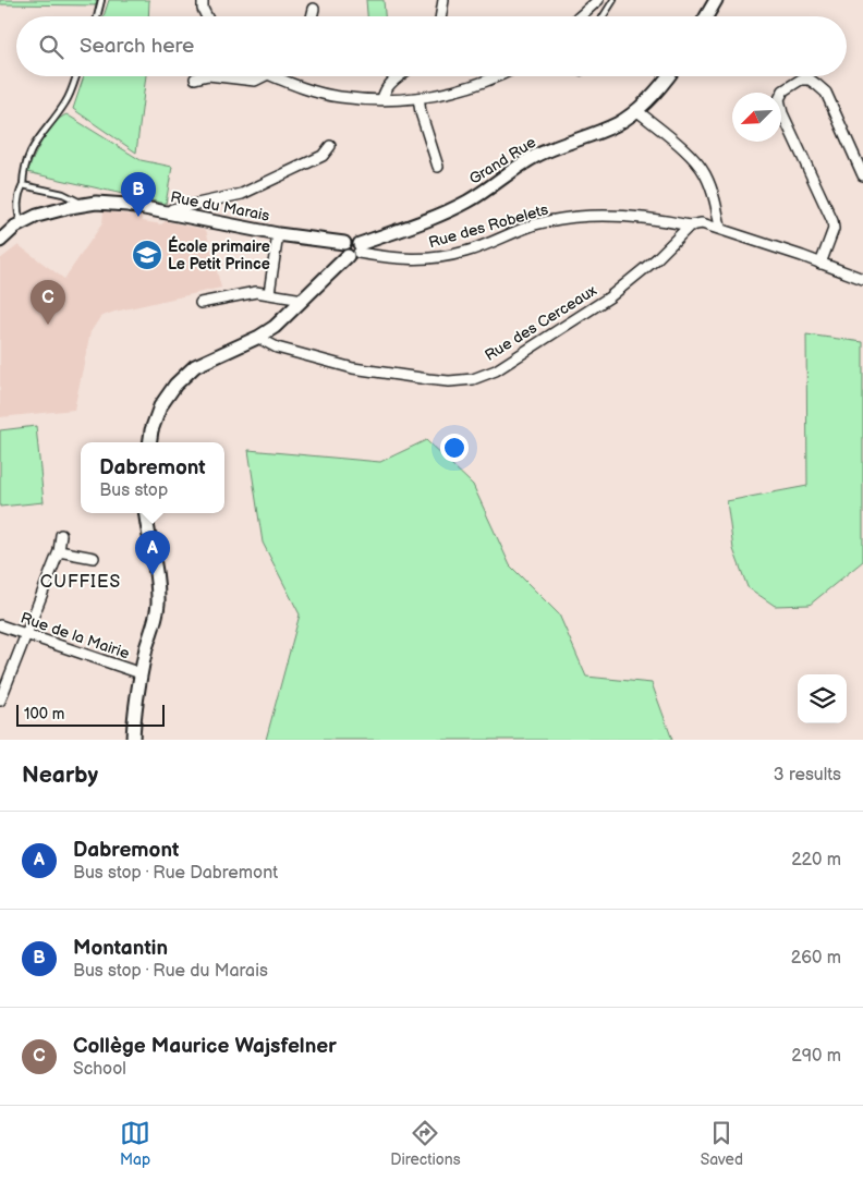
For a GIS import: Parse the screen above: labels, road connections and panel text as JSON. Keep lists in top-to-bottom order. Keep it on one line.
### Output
{"streets":{"street":["Grand Rue","Rue du Marais","Rue des Robelets","Rue des Cerceaux","Rue de la Mairie"]},"crossings":[["Grand Rue","Rue du Marais"],["Grand Rue","Rue des Robelets"],["Rue du Marais","Rue des Robelets"],["Rue des Robelets","Rue des Cerceaux"]],"districts":["CUFFIES"],"places":{"school or university":["École primaire Le Petit Prince"]},"scale_bar":"100 m","north":"bottom left","page":{"search":"Search here","pins":["B","C","A"],"popup":["Dabremont","Bus stop"],"scale":"100 m","heading":["Nearby","3 results"],"list":[{"mark":"A","name":"Dabremont","note":"Bus stop · Rue Dabremont","value":"220 m"},{"mark":"B","name":"Montantin","note":"Bus stop · Rue du Marais","value":"260 m"},{"mark":"C","name":"Collège Maurice Wajsfelner","note":"School","value":"290 m"}],"nav":["Map","Directions","Saved"]}}
